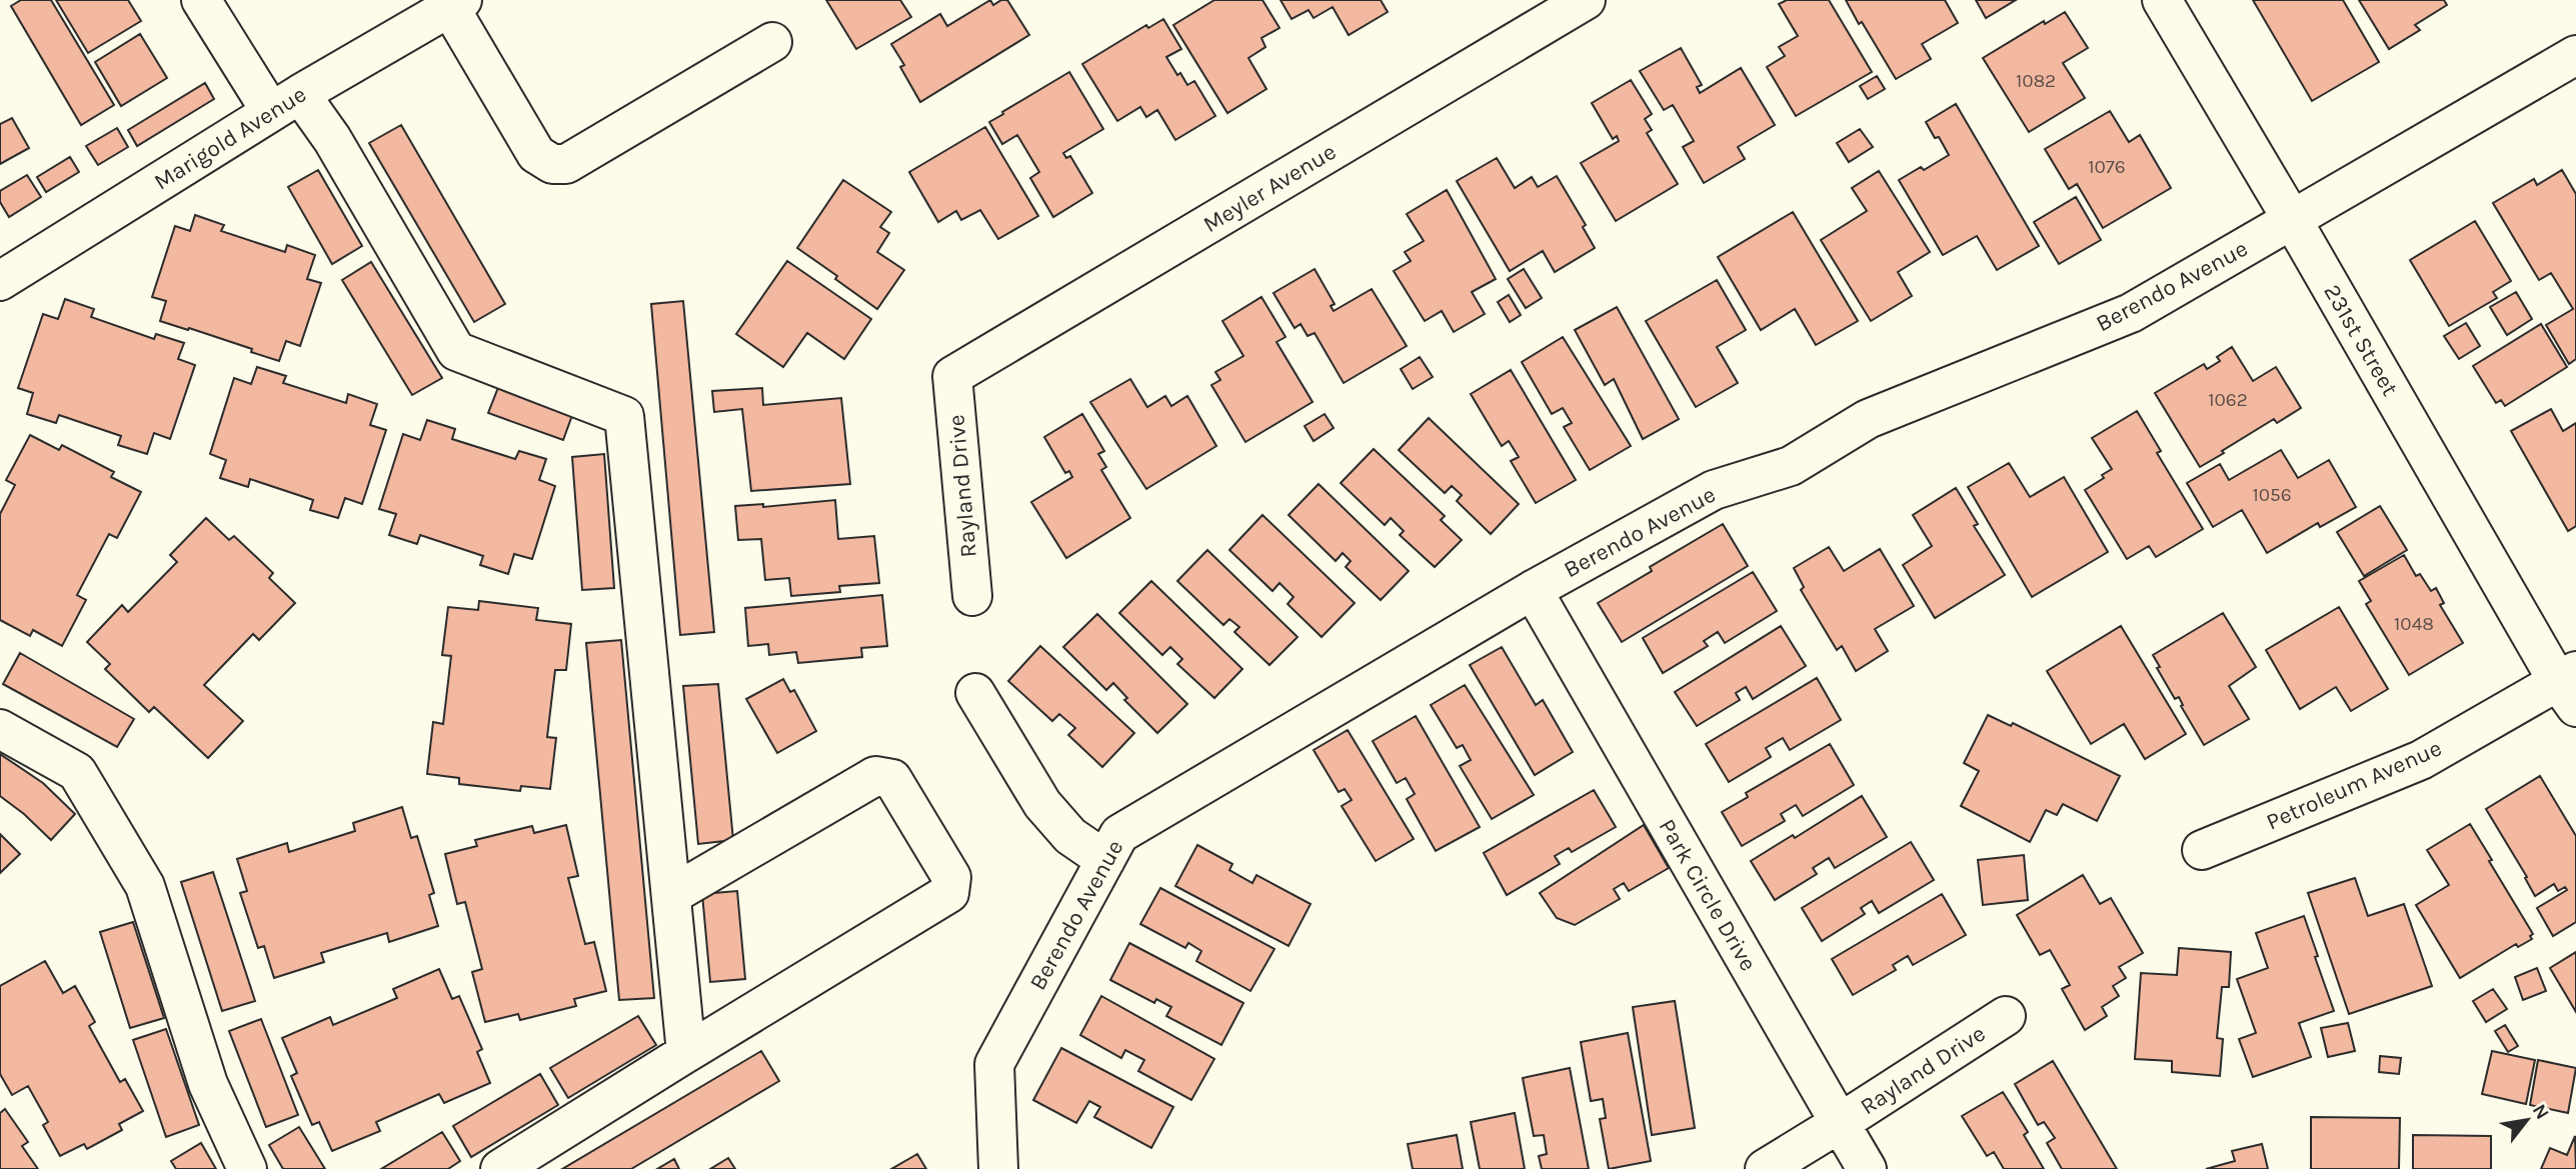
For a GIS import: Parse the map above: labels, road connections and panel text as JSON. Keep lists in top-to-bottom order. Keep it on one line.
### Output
{"streets":{"street":["Marigold Avenue","Meyler Avenue","Berendo Avenue","231st Street","Rayland Drive","Petroleum Avenue","Park Circle Drive"]},"crossings":[["Meyler Avenue","Rayland Drive"],["Berendo Avenue","231st Street"],["Berendo Avenue","Park Circle Drive"],["231st Street","Petroleum Avenue"],["Rayland Drive","Park Circle Drive"]],"house_numbers":["1082","1076","1062","1056","1048"],"north":"top right"}
